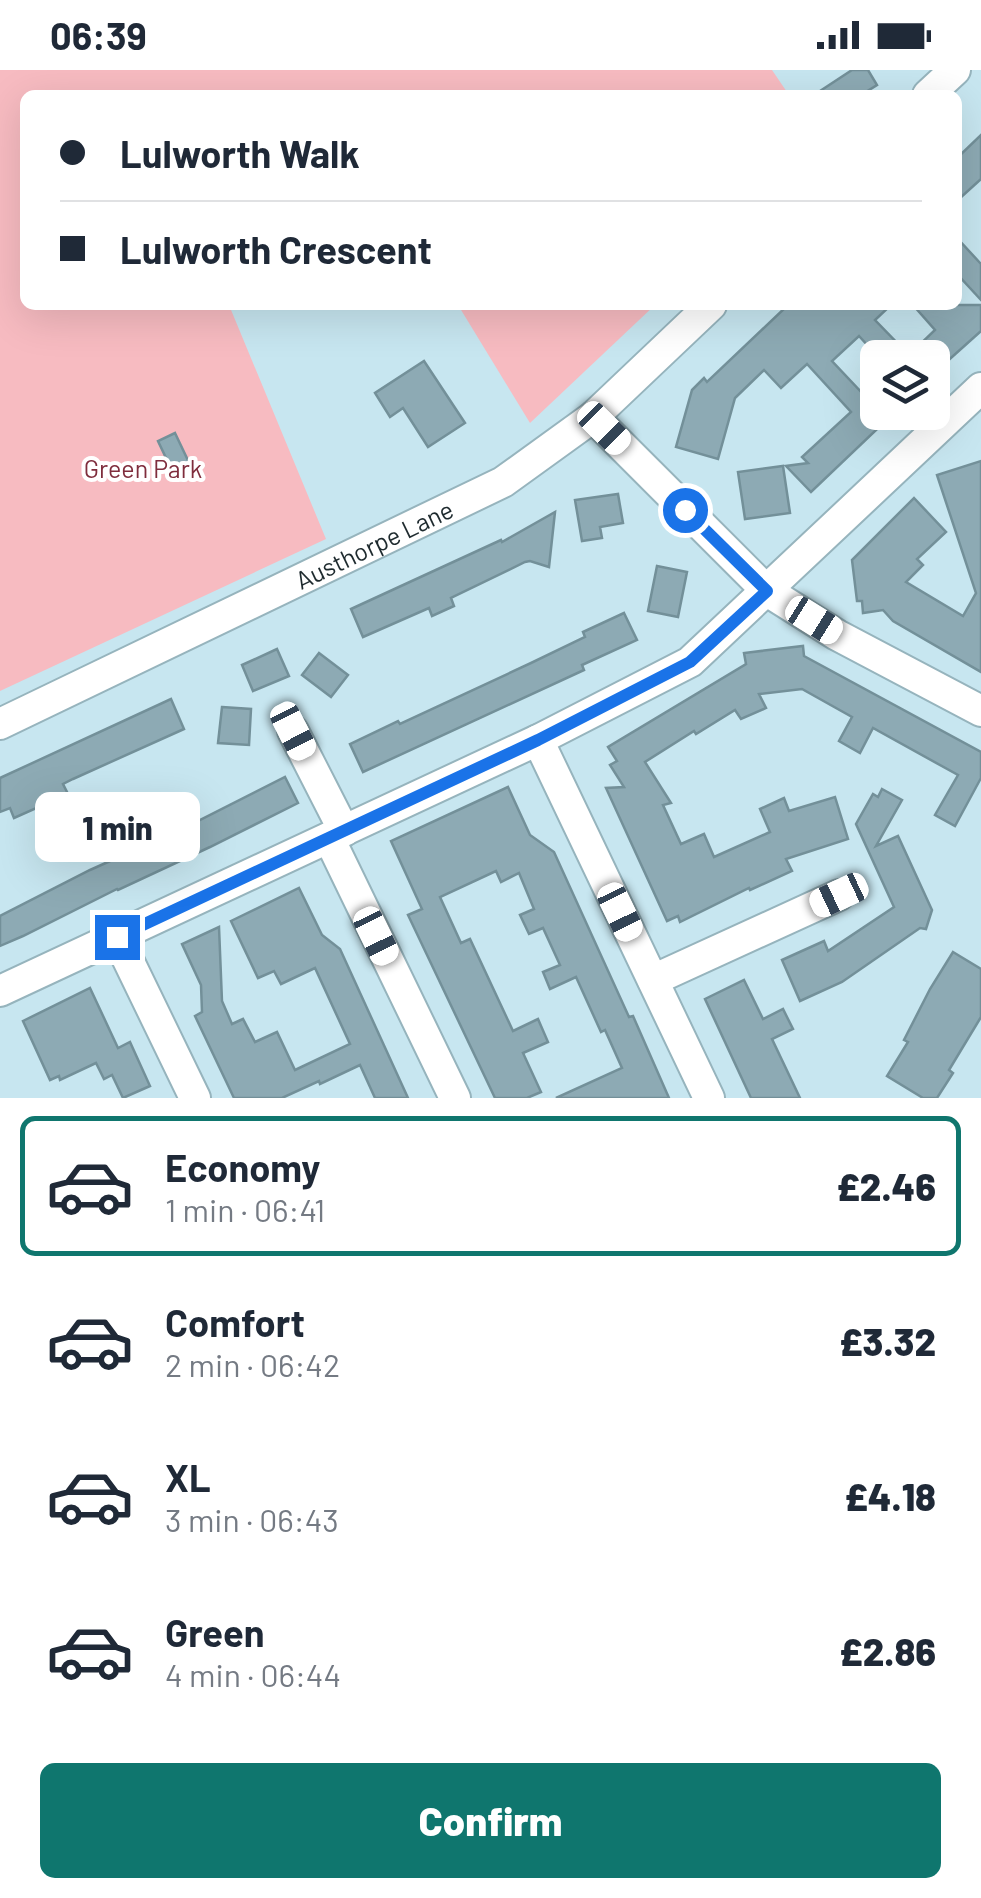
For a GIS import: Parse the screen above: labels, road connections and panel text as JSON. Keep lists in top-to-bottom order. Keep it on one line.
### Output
{"streets":{"street":["Austhorpe Lane"]},"parks":["Green Park"],"page":{"status":"06:39","banner":["Lulworth Walk","Lulworth Crescent"],"bubble":"1 min","list":[{"name":"Economy","note":"1 min · 06:41","value":"£2.46"},{"name":"Comfort","note":"2 min · 06:42","value":"£3.32"},{"name":"XL","note":"3 min · 06:43","value":"£4.18"},{"name":"Green","note":"4 min · 06:44","value":"£2.86"}],"buttons":"Confirm"}}
